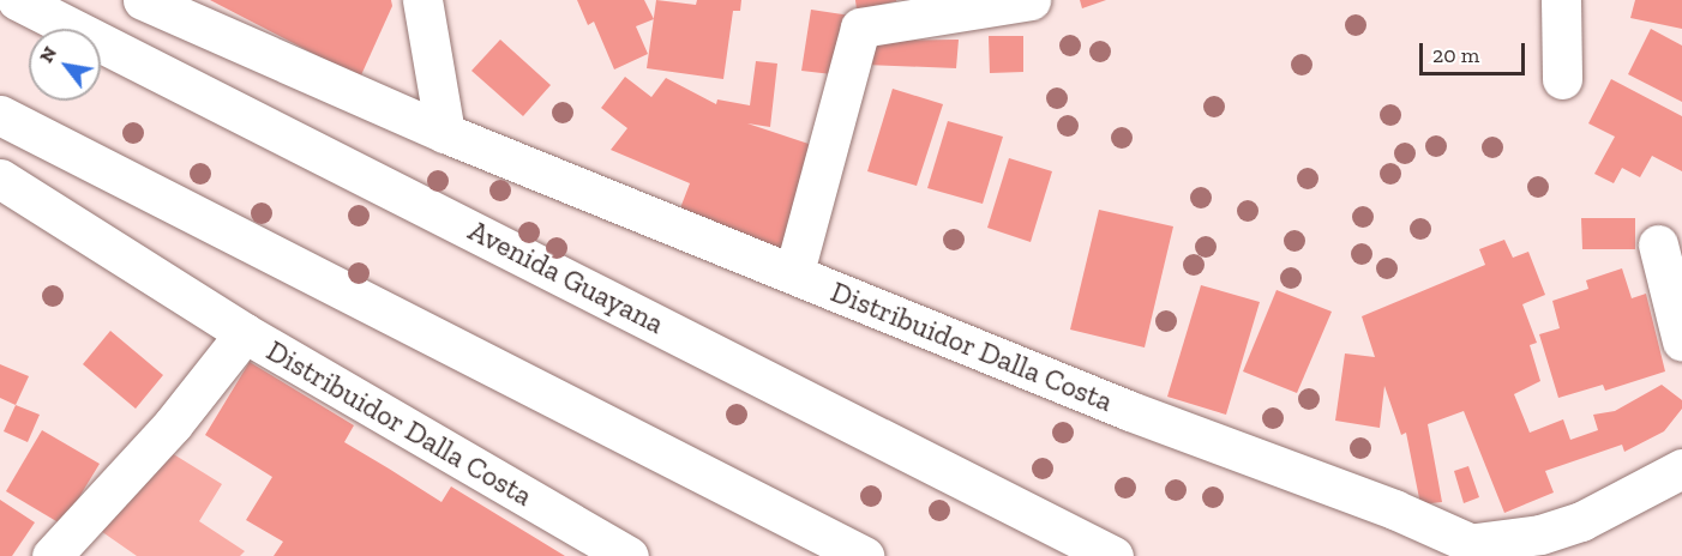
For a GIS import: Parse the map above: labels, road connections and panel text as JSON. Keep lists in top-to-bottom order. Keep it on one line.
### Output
{"streets":{"street":["Avenida Guayana","Distribuidor Dalla Costa"]},"scale_bar":"20 m","north":"top left"}
